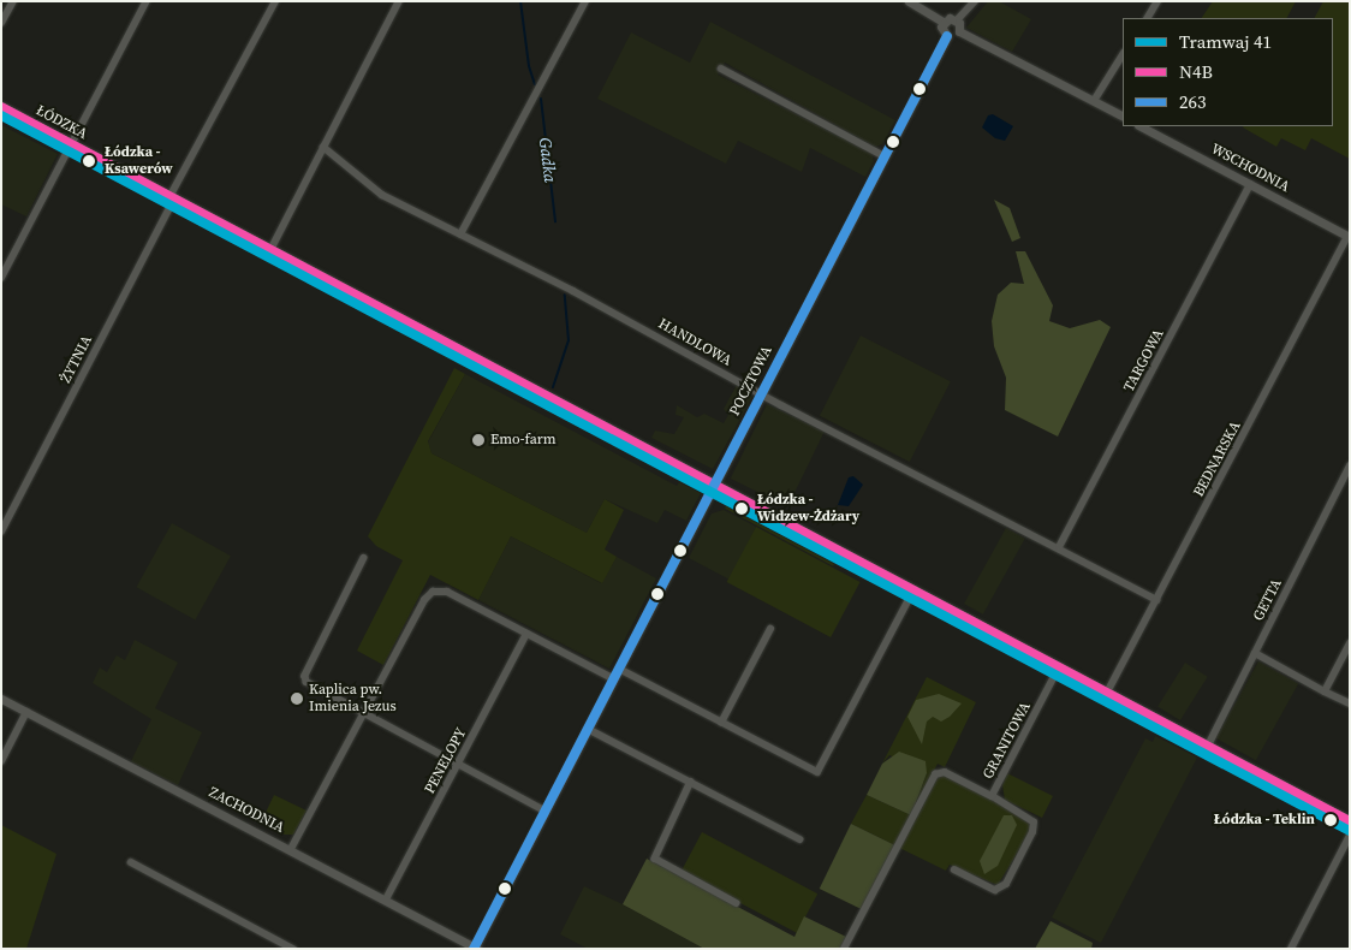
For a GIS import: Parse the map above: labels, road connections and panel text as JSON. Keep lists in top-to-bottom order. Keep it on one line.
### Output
{"streets":{"main road":["ŁÓDZKA"],"street":["WSCHODNIA","HANDLOWA","ŻYTNIA","TARGOWA","POCZTOWA","BEDNARSKA","GETTA","GRANITOWA","PENELOPY","ZACHODNIA"]},"crossings":[["ŁÓDZKA","ŻYTNIA"],["ŁÓDZKA","POCZTOWA"],["ŁÓDZKA","BEDNARSKA"],["ŁÓDZKA","GETTA"],["ŁÓDZKA","GRANITOWA"],["WSCHODNIA","TARGOWA"],["WSCHODNIA","BEDNARSKA"],["HANDLOWA","TARGOWA"],["HANDLOWA","POCZTOWA"],["HANDLOWA","BEDNARSKA"],["POCZTOWA","ZACHODNIA"],["PENELOPY","ZACHODNIA"]],"water":["Gadka"],"places":["Łódzka - Ksawerów","Emo-farm","Łódzka - Widzew-Żdżary","Kaplica pw. Imienia Jezus","Łódzka - Teklin"],"lines":["transit line 263","transit line N4B","tram line 41"],"legend":["Tramwaj 41","N4B","263"]}
